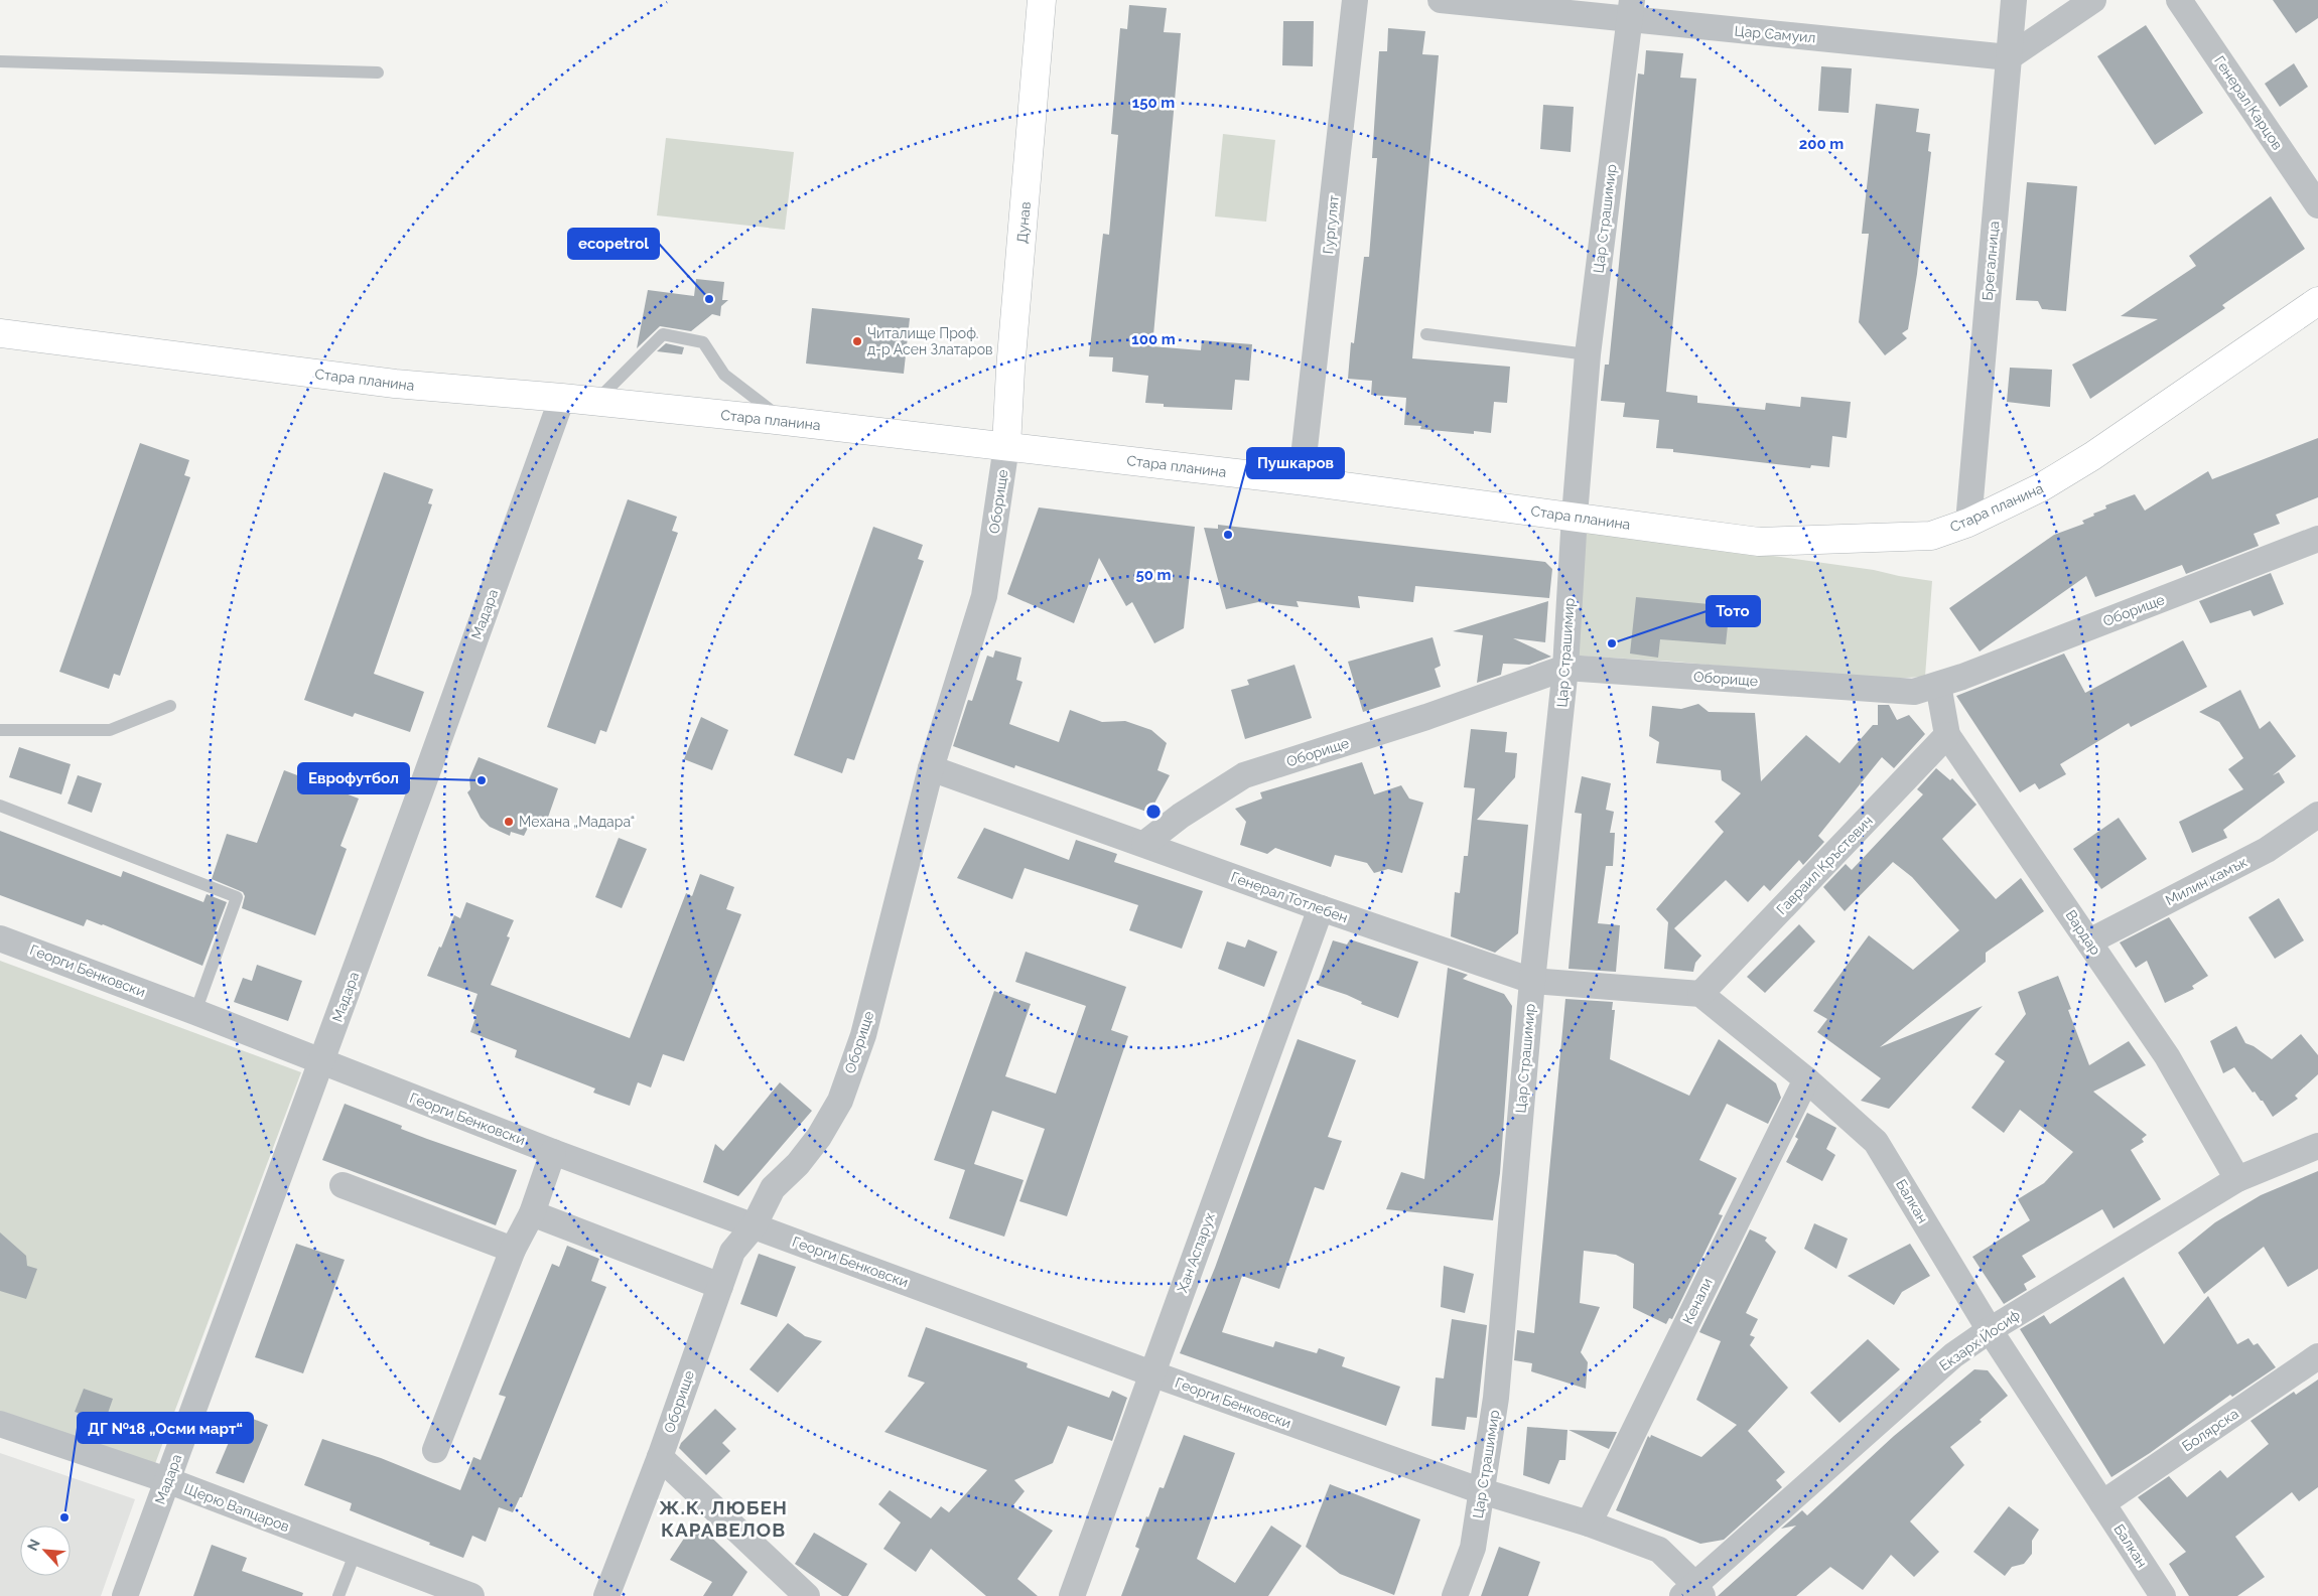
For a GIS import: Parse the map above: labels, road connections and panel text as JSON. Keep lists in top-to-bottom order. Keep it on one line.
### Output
{"streets":{"main road":["Дунав","Стара планина"],"street":["Цар Самуил","Генерал Карцов","Цар Страшимир","Гургулят","Брегалница","Оборище","Мадара","Гавраил Кръстевич","Милин камък","Генерал Тотлебен","Вардар","Георги Бенковски","Балкан","Хан Аспарух","Кенали","Екзарх Йосиф","Болярска","Щерю Вапцаров"]},"crossings":[["Цар Самуил","Цар Страшимир"],["Цар Самуил","Брегалница"],["Цар Страшимир","Стара планина"],["Цар Страшимир","Оборище"],["Цар Страшимир","Генерал Тотлебен"],["Цар Страшимир","Георги Бенковски"],["Дунав","Стара планина"],["Дунав","Оборище"],["Гургулят","Стара планина"],["Брегалница","Стара планина"],["Стара планина","Оборище"],["Стара планина","Мадара"],["Оборище","Генерал Тотлебен"],["Оборище","Вардар"],["Оборище","Георги Бенковски"],["Мадара","Георги Бенковски"],["Мадара","Щерю Вапцаров"],["Гавраил Кръстевич","Вардар"],["Гавраил Кръстевич","Балкан"],["Милин камък","Вардар"],["Генерал Тотлебен","Хан Аспарух"],["Вардар","Екзарх Йосиф"],["Георги Бенковски","Хан Аспарух"],["Георги Бенковски","Кенали"],["Георги Бенковски","Екзарх Йосиф"],["Балкан","Кенали"],["Балкан","Екзарх Йосиф"],["Балкан","Болярска"]],"districts":["Ж.К. ЛЮБЕН КАРАВЕЛОВ"],"places":["ecopetrol","Читалище Проф. д-р Асен Златаров","Пушкаров","Тото","Еврофутбол","Механа „Мадара“","ДГ №18 „Осми март“"],"north":"top left","rings":["150 m","200 m","100 m","50 m"]}
